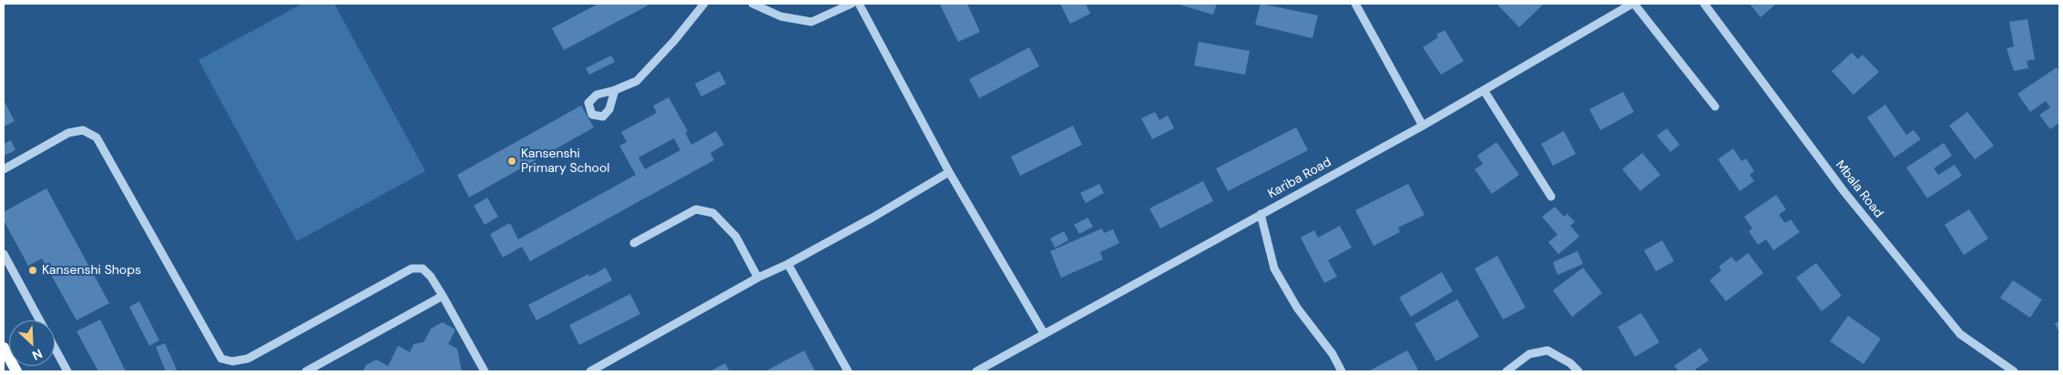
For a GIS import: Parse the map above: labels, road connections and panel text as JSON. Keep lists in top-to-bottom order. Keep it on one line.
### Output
{"streets":{"street":["Kariba Road","Mbala Road"]},"places":["Kansenshi Primary School","Kansenshi Shops"],"north":"bottom right"}
